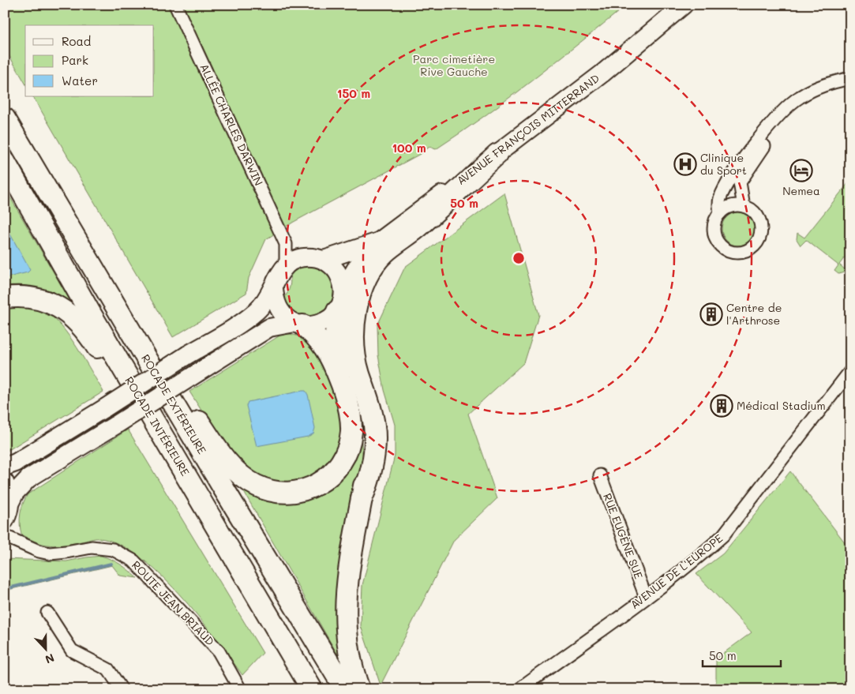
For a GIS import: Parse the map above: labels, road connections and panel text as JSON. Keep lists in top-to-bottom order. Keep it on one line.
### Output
{"streets":{"highway":["ROCADE EXTÉRIEURE","ROCADE INTÉRIEURE"],"main road":["AVENUE FRANÇOIS MITTERRAND"],"street":["ALLÉE CHARLES DARWIN","RUE EUGÈNE SUE","AVENUE DE L'EUROPE","ROUTE JEAN BRIAUD"]},"crossings":[["ALLÉE CHARLES DARWIN","AVENUE FRANÇOIS MITTERRAND"],["RUE EUGÈNE SUE","AVENUE DE L'EUROPE"]],"parks":["Parc cimetière Rive Gauche"],"places":{"hospital":["Clinique du Sport"],"hotel":["Nemea"],"building":["Centre de l'Arthrose","Médical Stadium"]},"legend":["Road","Park","Water"],"scale_bar":"50 m","north":"bottom","rings":["150 m","100 m","50 m"]}
